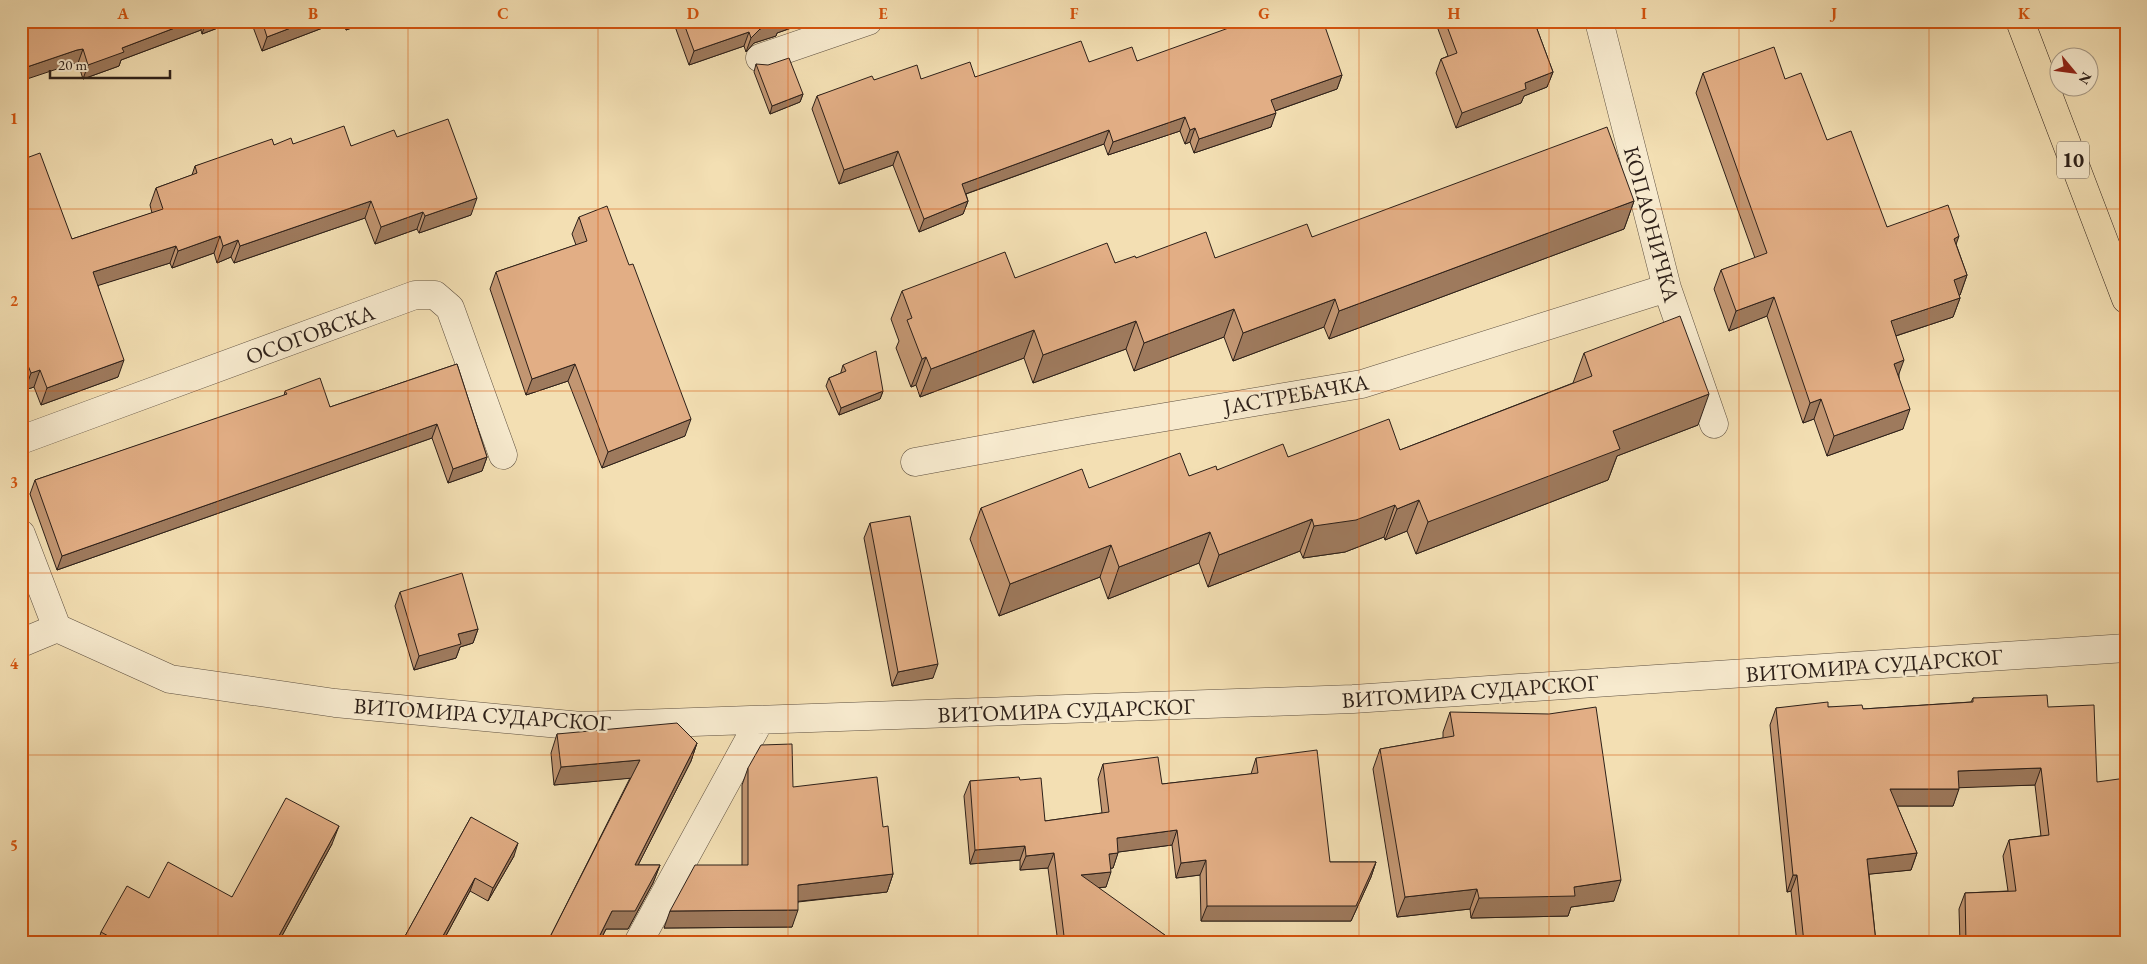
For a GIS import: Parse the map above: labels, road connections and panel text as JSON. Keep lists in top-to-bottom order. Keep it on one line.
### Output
{"streets":{"main road":["10"],"street":["КОПАОНИЧКА","ОСОГОВСКА","ЈАСТРЕБАЧКА","ВИТОМИРА СУДАРСКОГ"]},"crossings":[["КОПАОНИЧКА","ЈАСТРЕБАЧКА"]],"scale_bar":"20 m","north":"bottom right","grid":{"columns":["A","B","C","D","E","F","G","H","I","J","K"],"rows":["1","2","3","4","5"]}}
